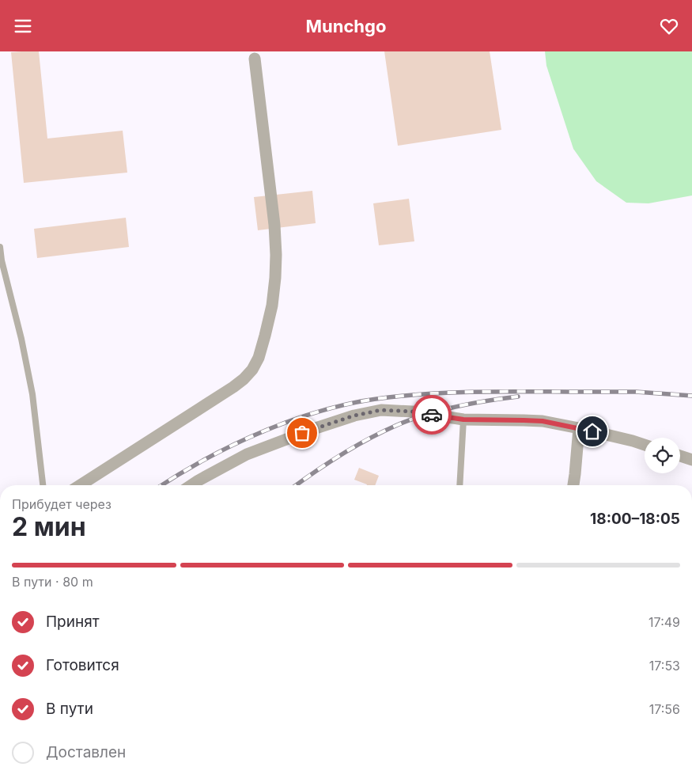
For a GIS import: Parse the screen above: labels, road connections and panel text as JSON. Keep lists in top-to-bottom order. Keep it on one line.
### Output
{"page":{"header":"Munchgo","heading":["2 мин","Прибудет через","18:00–18:05"],"bar":"В пути · 80 m","list":[["Принят","17:49"],["Готовится","17:53"],["В пути","17:56"],"Доставлен"]}}
